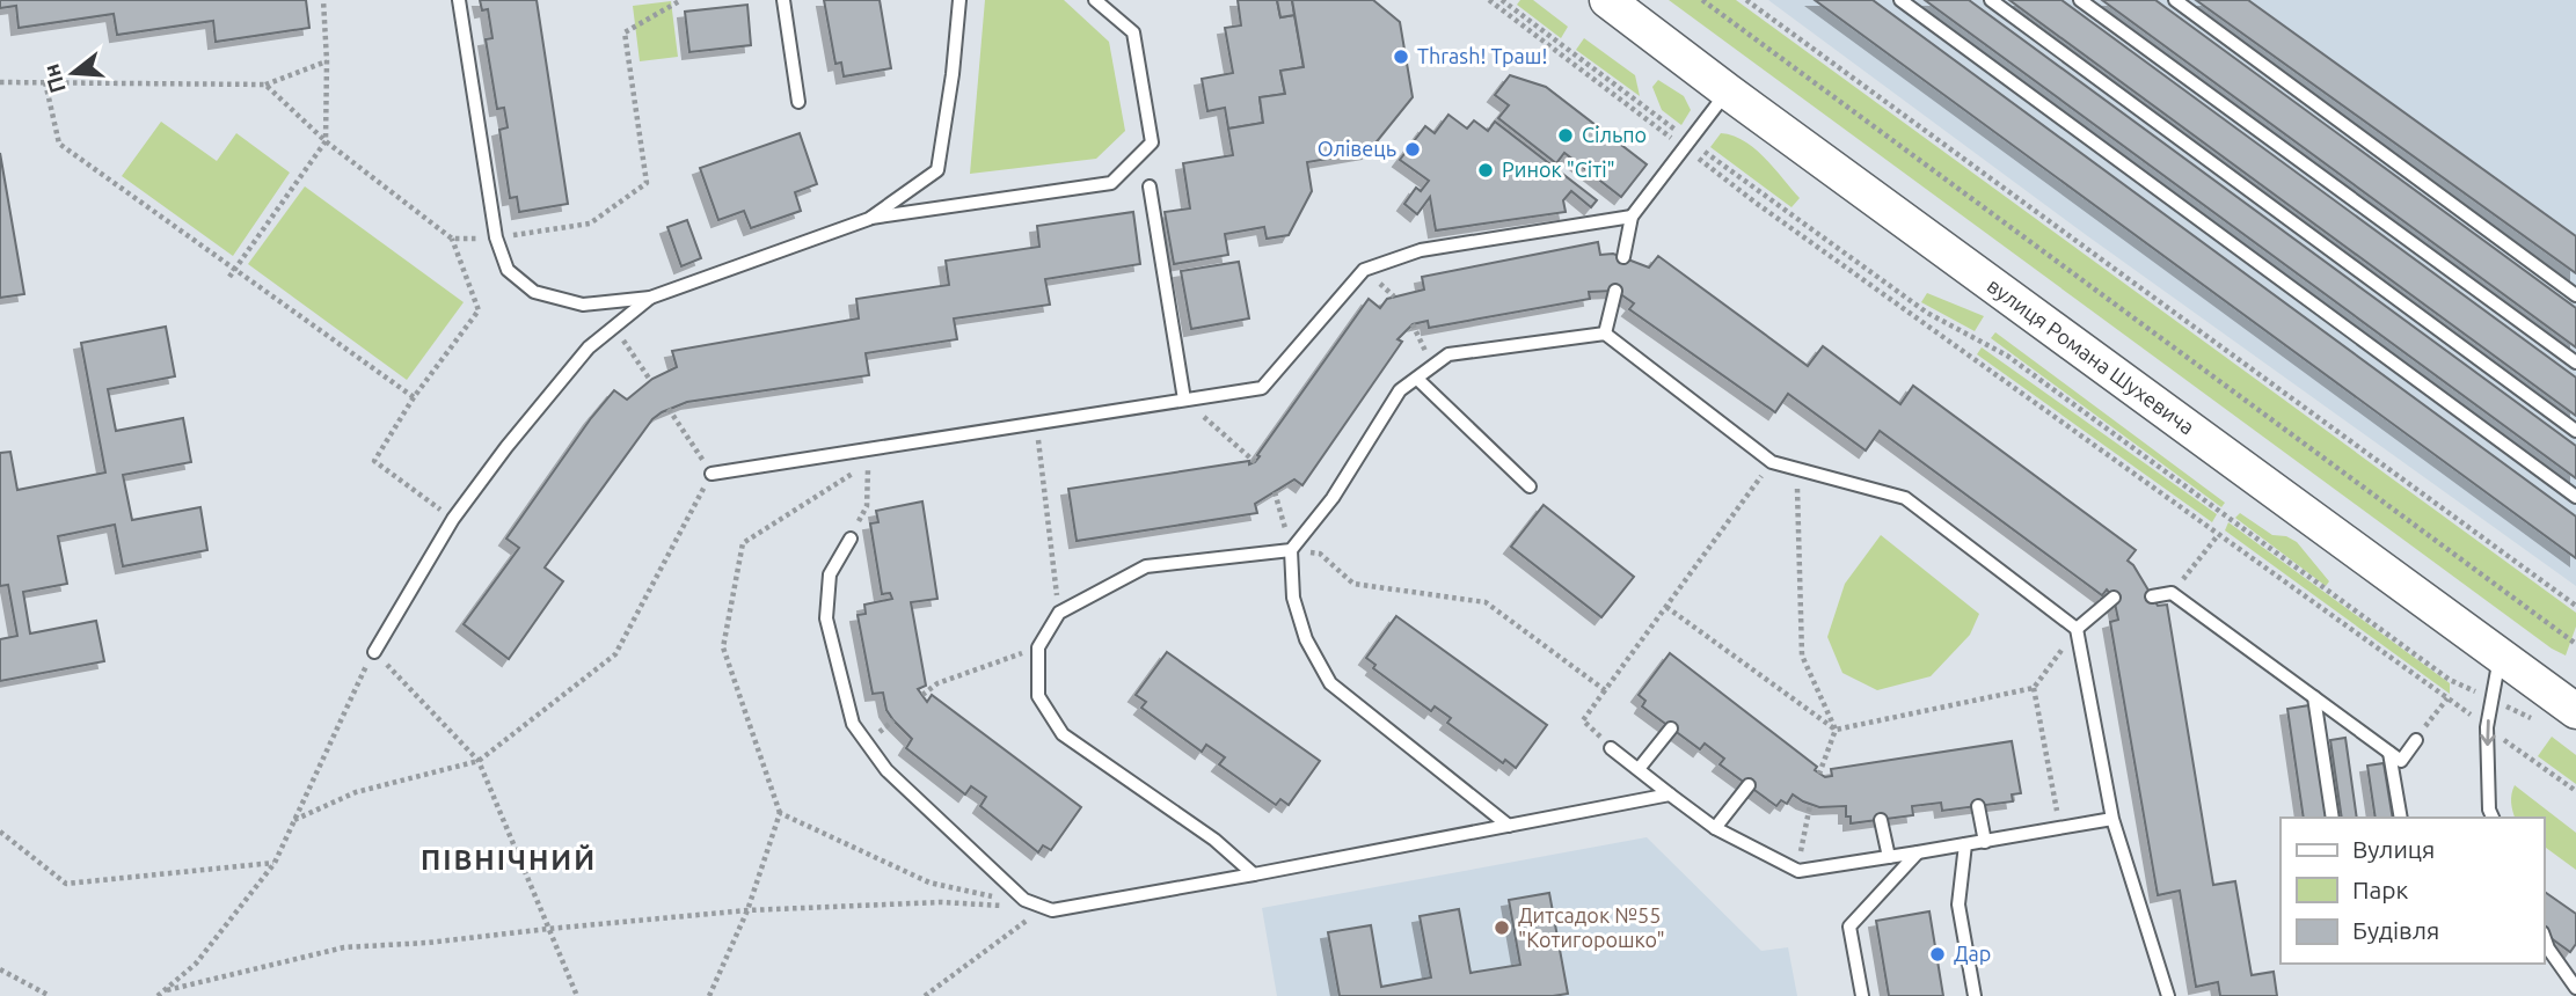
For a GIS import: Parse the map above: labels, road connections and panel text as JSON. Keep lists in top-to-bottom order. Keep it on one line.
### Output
{"streets":{"main road":["вулиця Романа Шухевича"]},"districts":["ПІВНІЧНИЙ"],"places":["Thrash! Траш!","Сільпо","Олівець","Ринок \"Сіті\"","Дитсадок №55 \"Котигорошко\"","Дар"],"legend":["Вулиця","Парк","Будівля"],"north":"left"}
